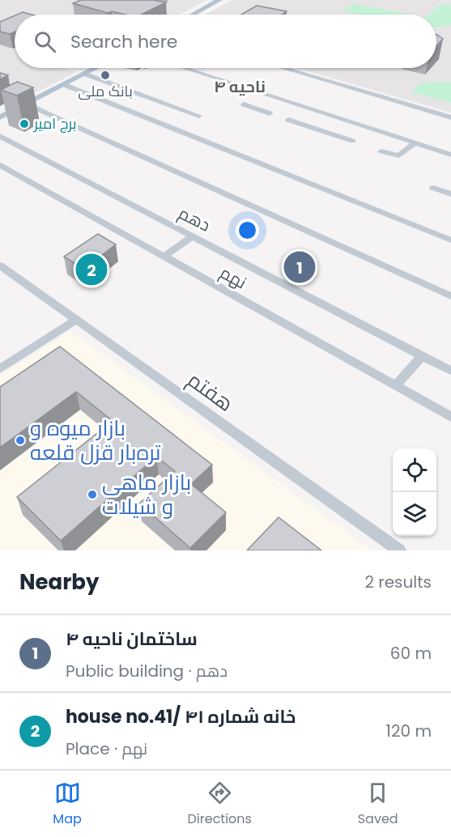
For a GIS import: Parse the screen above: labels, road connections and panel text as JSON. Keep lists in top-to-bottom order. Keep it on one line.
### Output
{"streets":{"street":["دهم","نهم","هفتم"]},"districts":["ناحیه ۴"],"places":["بانک ملی","برج امیر","بازار میوه و تره‌بار قزل قلعه","بازار ماهی و شیلات"],"page":{"search":"Search here","pins":["1","2"],"heading":["Nearby","2 results"],"list":[{"mark":"1","name":"ساختمان ناحیه ۴","note":"Public building · دهم","value":"60 m"},{"mark":"2","name":"house no.41/ خانه شماره ۴۱","note":"Place · نهم","value":"120 m"}],"nav":["Map","Directions","Saved"]}}
